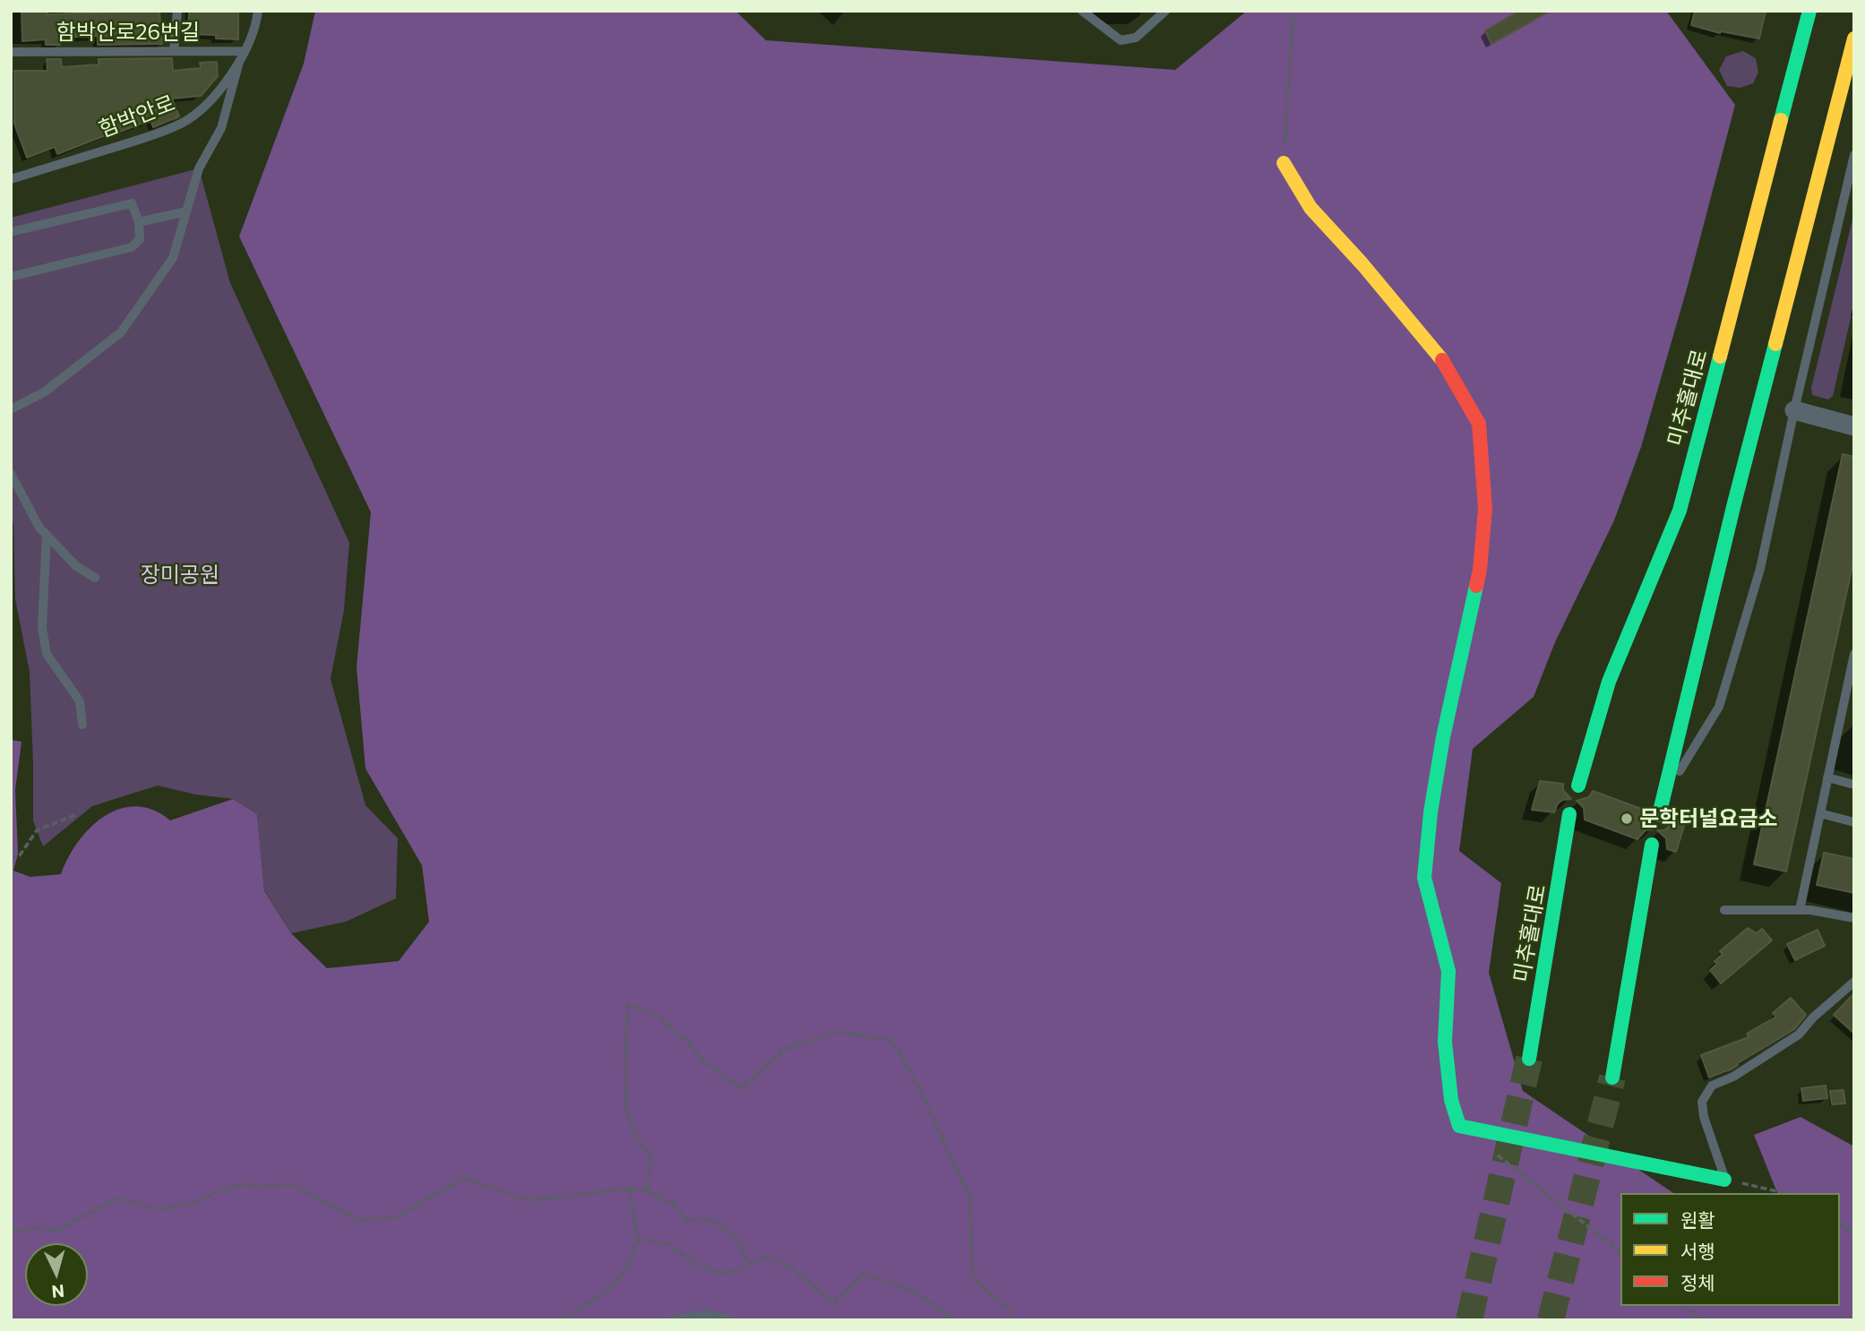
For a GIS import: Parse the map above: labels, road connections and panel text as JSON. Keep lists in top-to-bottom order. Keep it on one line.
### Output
{"streets":{"main road":["미추홀대로"],"lane":["함박안로26번길","함박안로"]},"crossings":[["함박안로26번길","함박안로"]],"parks":["장미공원"],"places":["문학터널요금소"],"legend":["원활","서행","정체"],"north":"bottom"}
